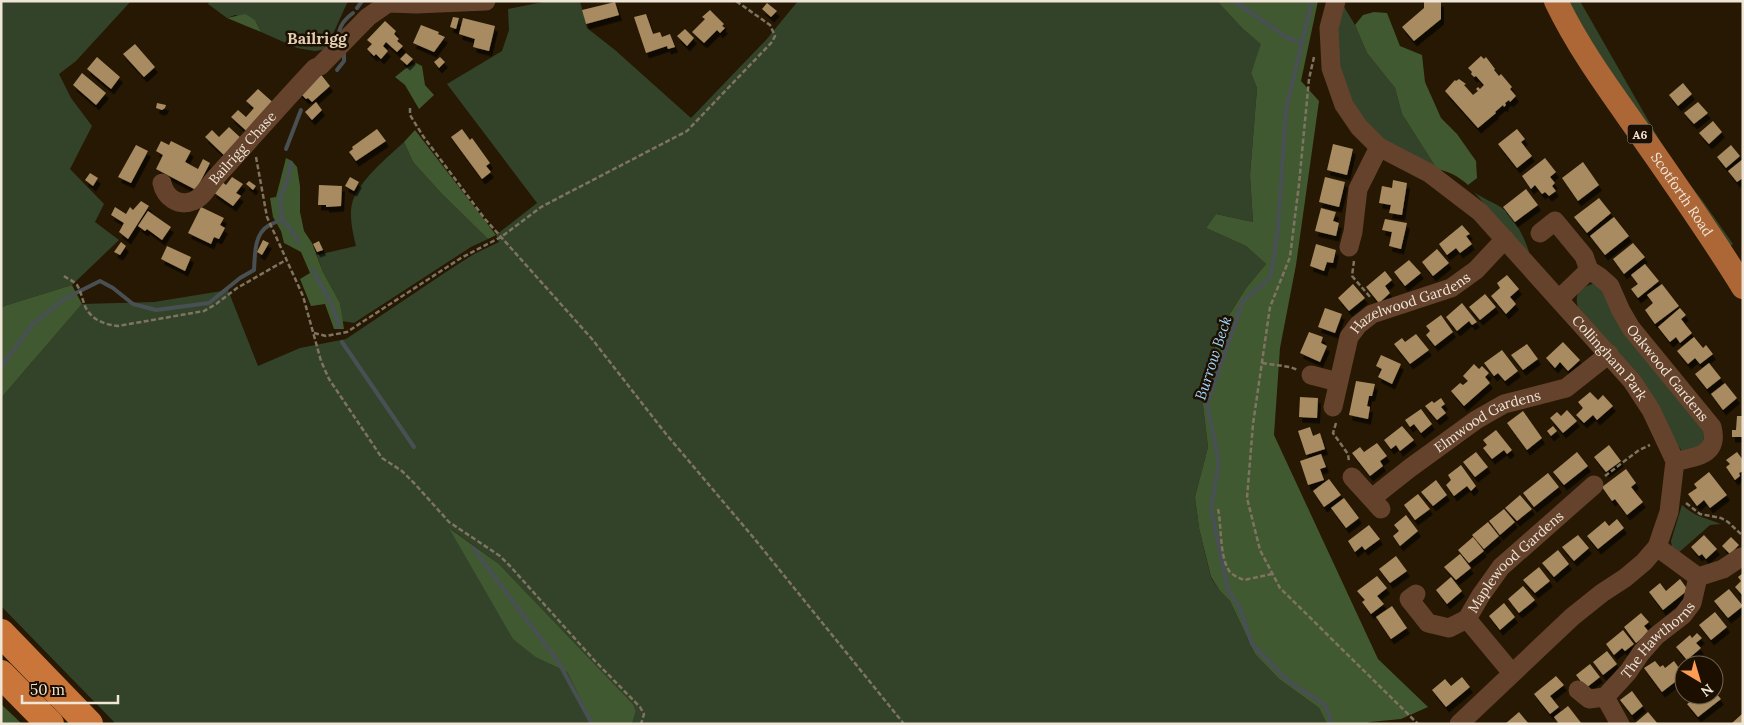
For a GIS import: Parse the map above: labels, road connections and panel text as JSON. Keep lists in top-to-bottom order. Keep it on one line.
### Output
{"streets":{"main road":["A6","Scotforth Road"],"street":["Bailrigg Chase","Hazelwood Gardens","Collingham Park","Oakwood Gardens","Elmwood Gardens","Maplewood Gardens","The Hawthorns"]},"crossings":[["Hazelwood Gardens","Collingham Park"],["Collingham Park","Oakwood Gardens"],["Collingham Park","Elmwood Gardens"]],"districts":["Bailrigg"],"water":["Burrow Beck"],"scale_bar":"50 m","north":"bottom right"}
